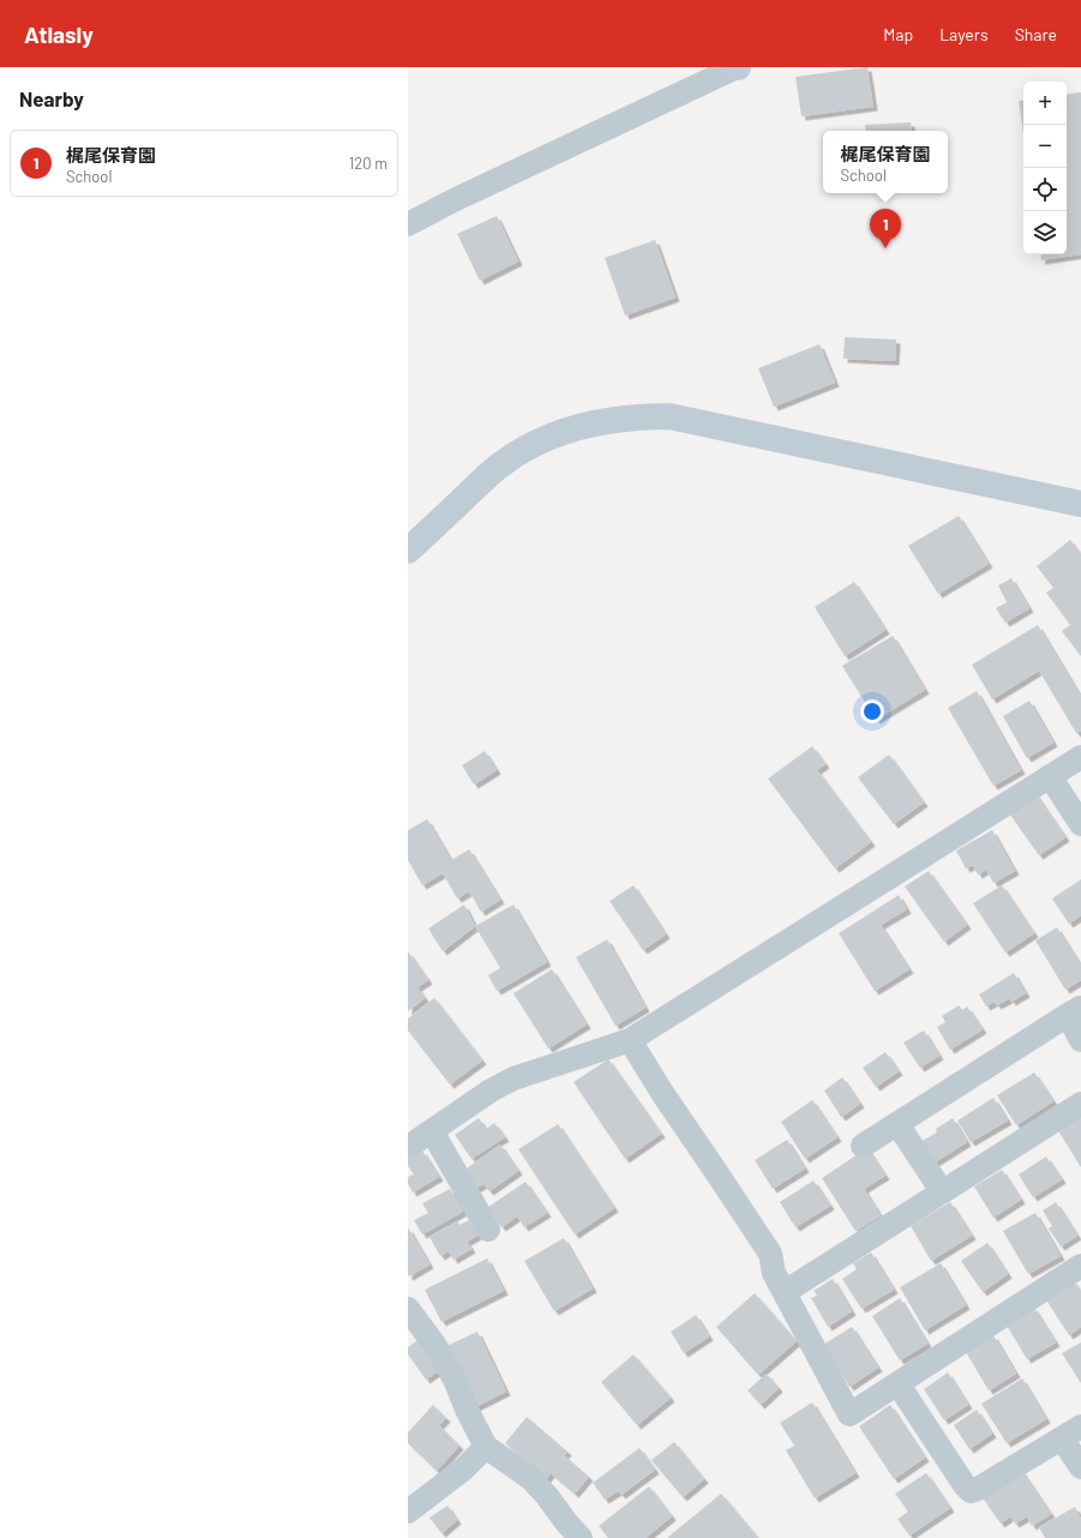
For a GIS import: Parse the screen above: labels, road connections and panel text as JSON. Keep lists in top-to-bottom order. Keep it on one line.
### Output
{"page":{"header":"Atlasly","nav":["Map","Layers","Share"],"heading":"Nearby","map_buttons":["+","−"],"list":[{"mark":"1","name":"梶尾保育園","note":"School","value":"120 m"}],"popup":["梶尾保育園","School"],"pins":"1"}}
